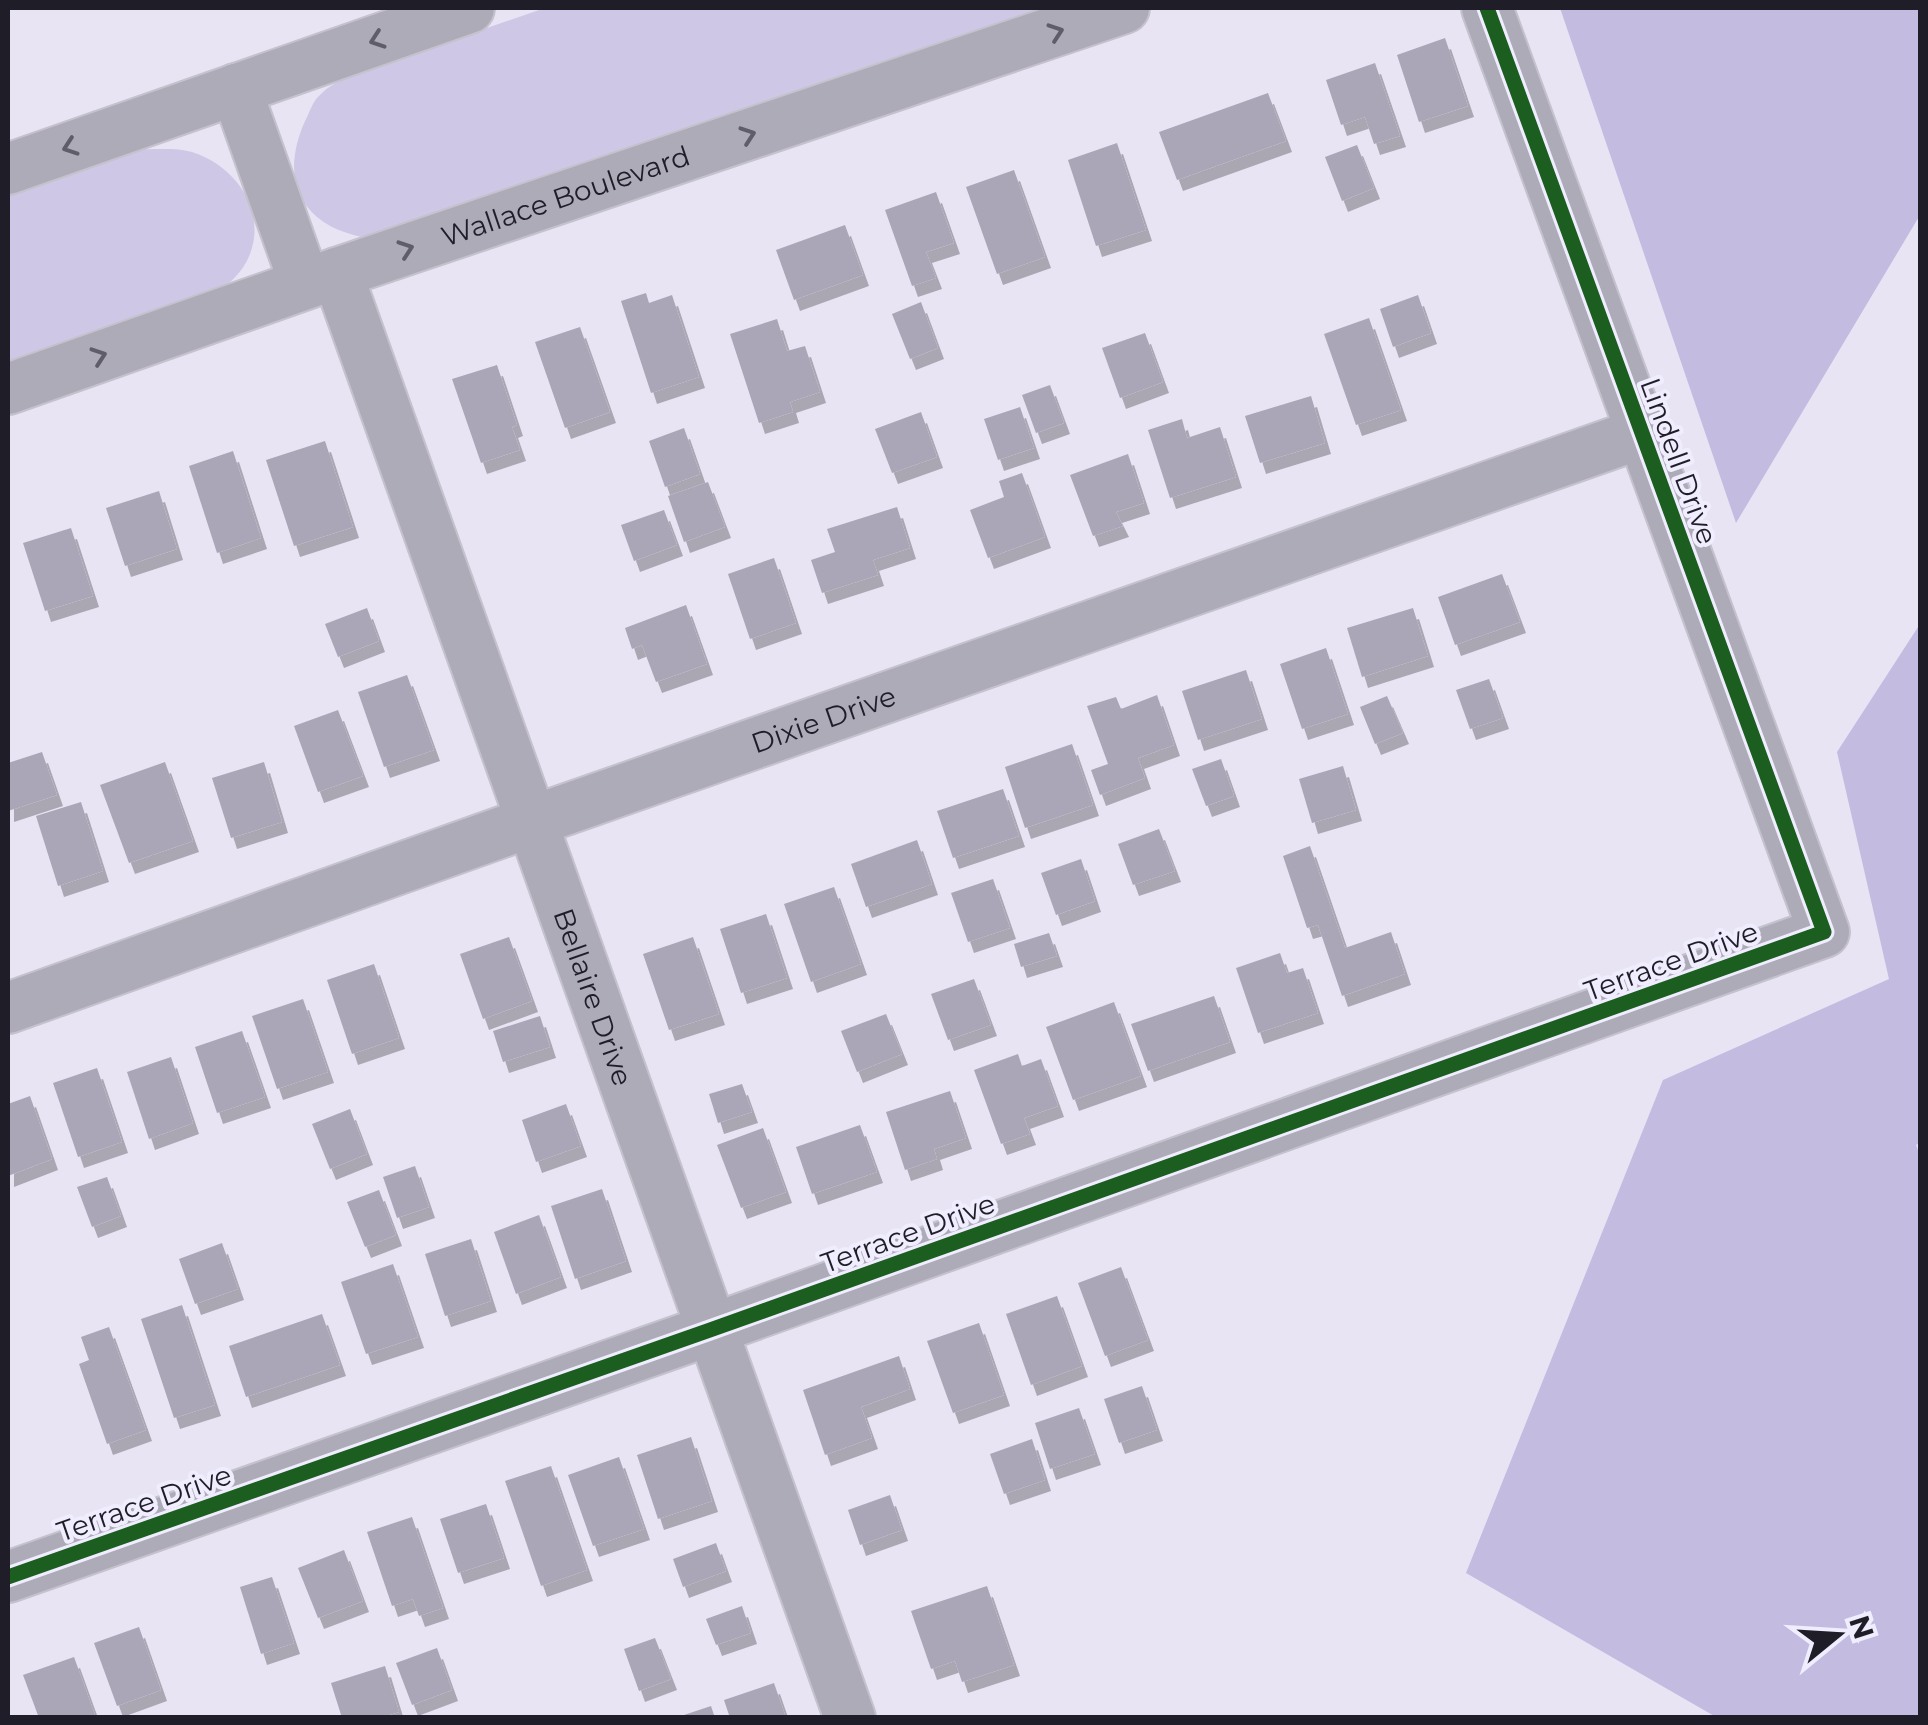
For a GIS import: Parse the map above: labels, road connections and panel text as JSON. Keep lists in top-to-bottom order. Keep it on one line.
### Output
{"streets":{"street":["Wallace Boulevard","Lindell Drive","Dixie Drive","Terrace Drive","Bellaire Drive"]},"crossings":[["Wallace Boulevard","Bellaire Drive"],["Lindell Drive","Dixie Drive"],["Lindell Drive","Terrace Drive"],["Dixie Drive","Bellaire Drive"],["Terrace Drive","Bellaire Drive"]],"north":"right"}
